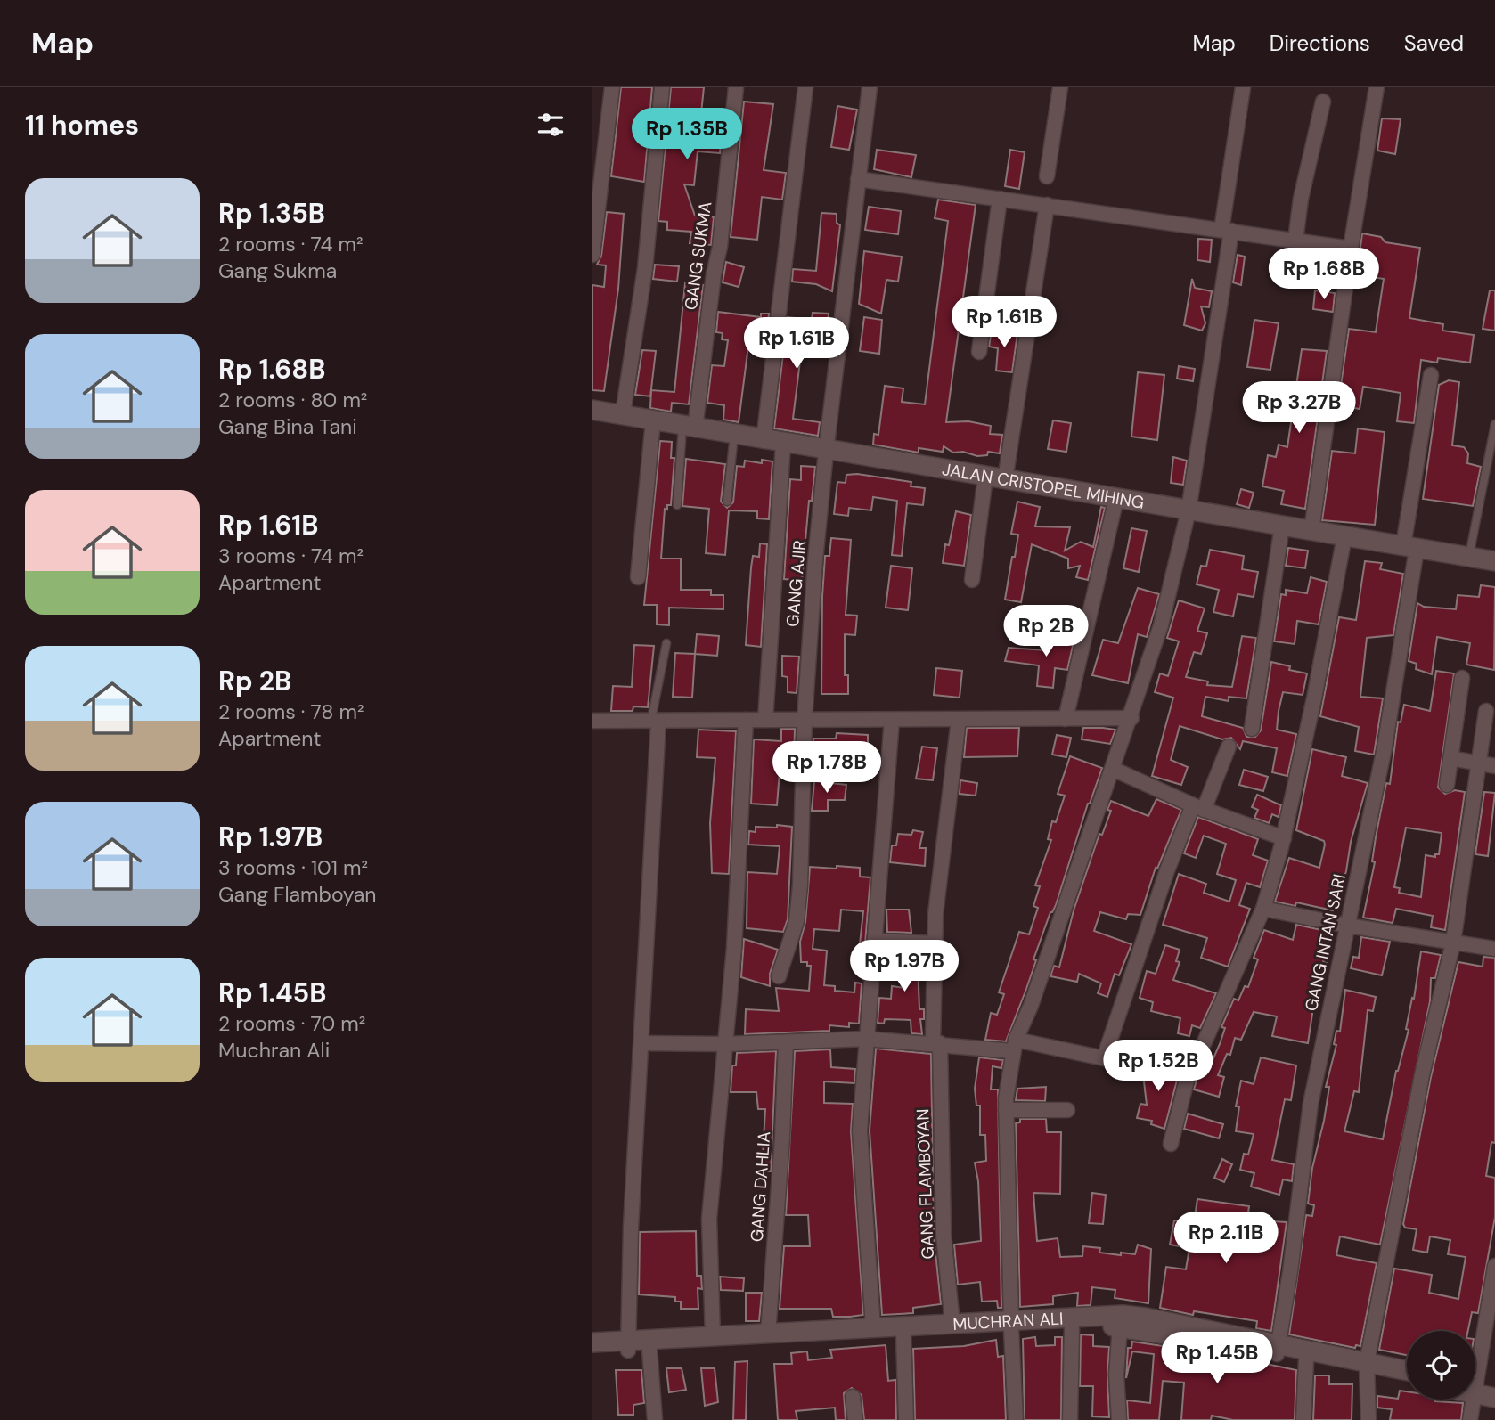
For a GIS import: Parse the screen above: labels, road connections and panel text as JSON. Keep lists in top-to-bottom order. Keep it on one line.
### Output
{"streets":{"street":["GANG SUKMA","JALAN CRISTOPEL MIHING","GANG AJIR","GANG INTAN SARI","GANG FLAMBOYAN","GANG DAHLIA","MUCHRAN ALI"]},"crossings":[["GANG SUKMA","JALAN CRISTOPEL MIHING"],["JALAN CRISTOPEL MIHING","GANG AJIR"],["JALAN CRISTOPEL MIHING","GANG INTAN SARI"],["GANG INTAN SARI","MUCHRAN ALI"],["GANG FLAMBOYAN","MUCHRAN ALI"],["GANG DAHLIA","MUCHRAN ALI"]],"page":{"header":"Map","nav":["Map","Directions","Saved"],"heading":"11 homes","price":["Rp 1.35B","Rp 1.68B","Rp 1.61B","Rp 1.61B","Rp 3.27B","Rp 2B","Rp 1.78B","Rp 1.97B","Rp 1.52B","Rp 2.11B","Rp 1.45B"],"list":[{"name":"Rp 1.35B","note":"2 rooms · 74 m² · Gang Sukma"},{"name":"Rp 1.68B","note":"2 rooms · 80 m² · Gang Bina Tani"},{"name":"Rp 1.61B","note":"3 rooms · 74 m² · Apartment"},{"name":"Rp 2B","note":"2 rooms · 78 m² · Apartment"},{"name":"Rp 1.97B","note":"3 rooms · 101 m² · Gang Flamboyan"},{"name":"Rp 1.45B","note":"2 rooms · 70 m² · Muchran Ali"}]}}
